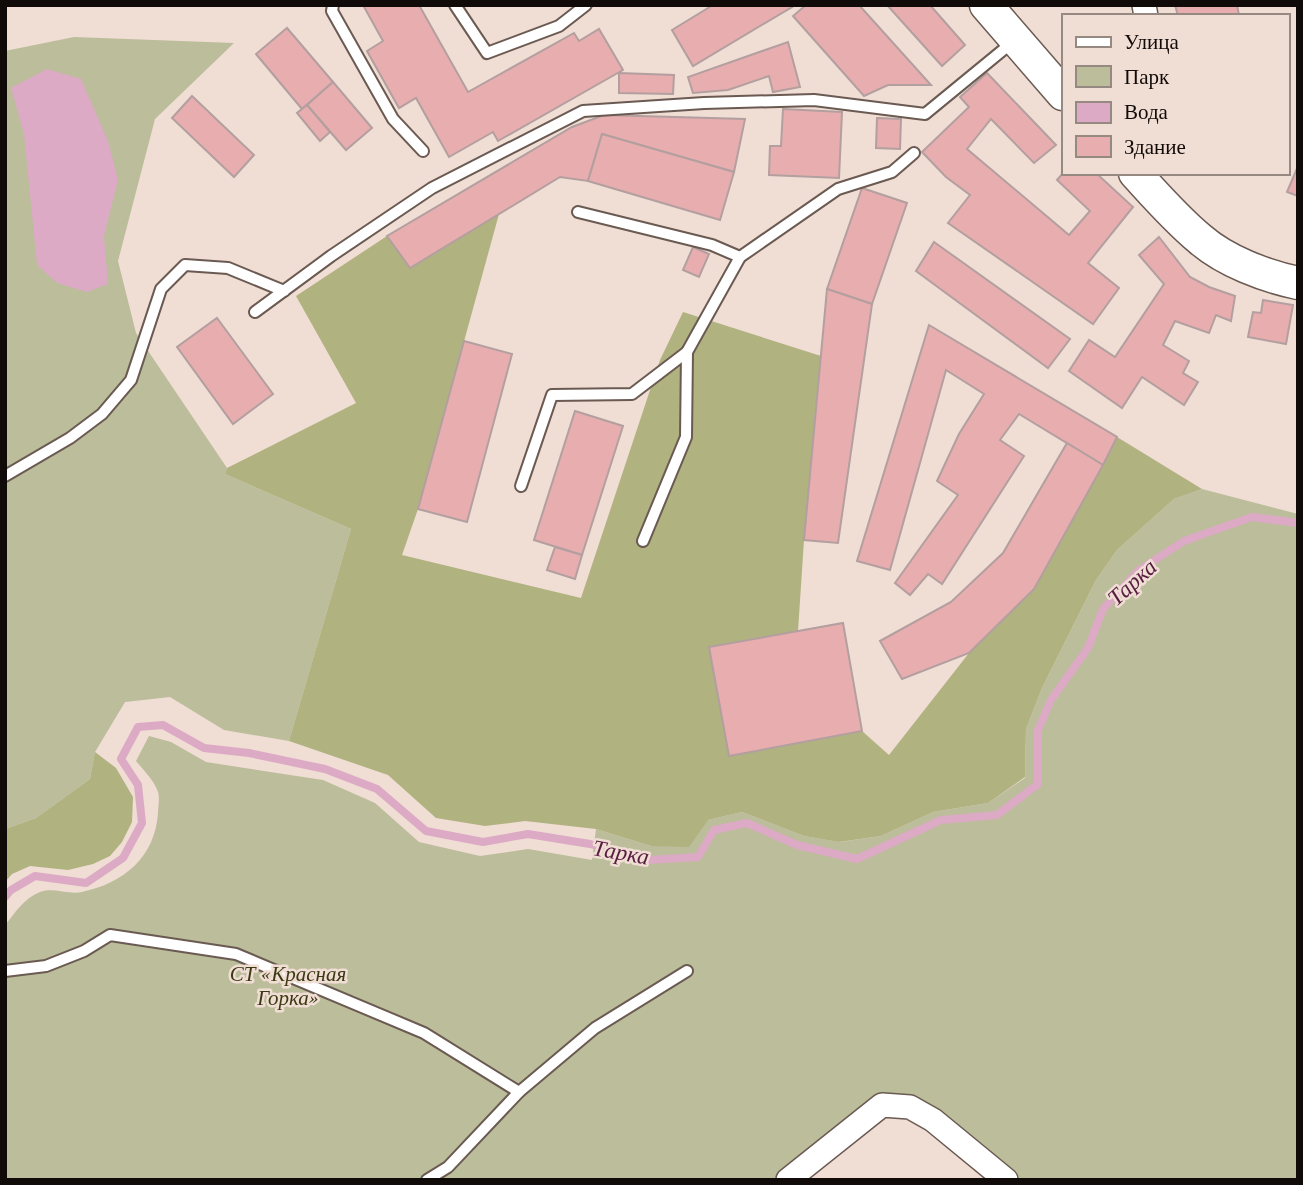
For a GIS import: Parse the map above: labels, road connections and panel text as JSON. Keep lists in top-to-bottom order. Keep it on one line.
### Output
{"water":["Тарка"],"parks":["СТ «Красная Горка»"],"legend":["Улица","Парк","Вода","Здание"]}
